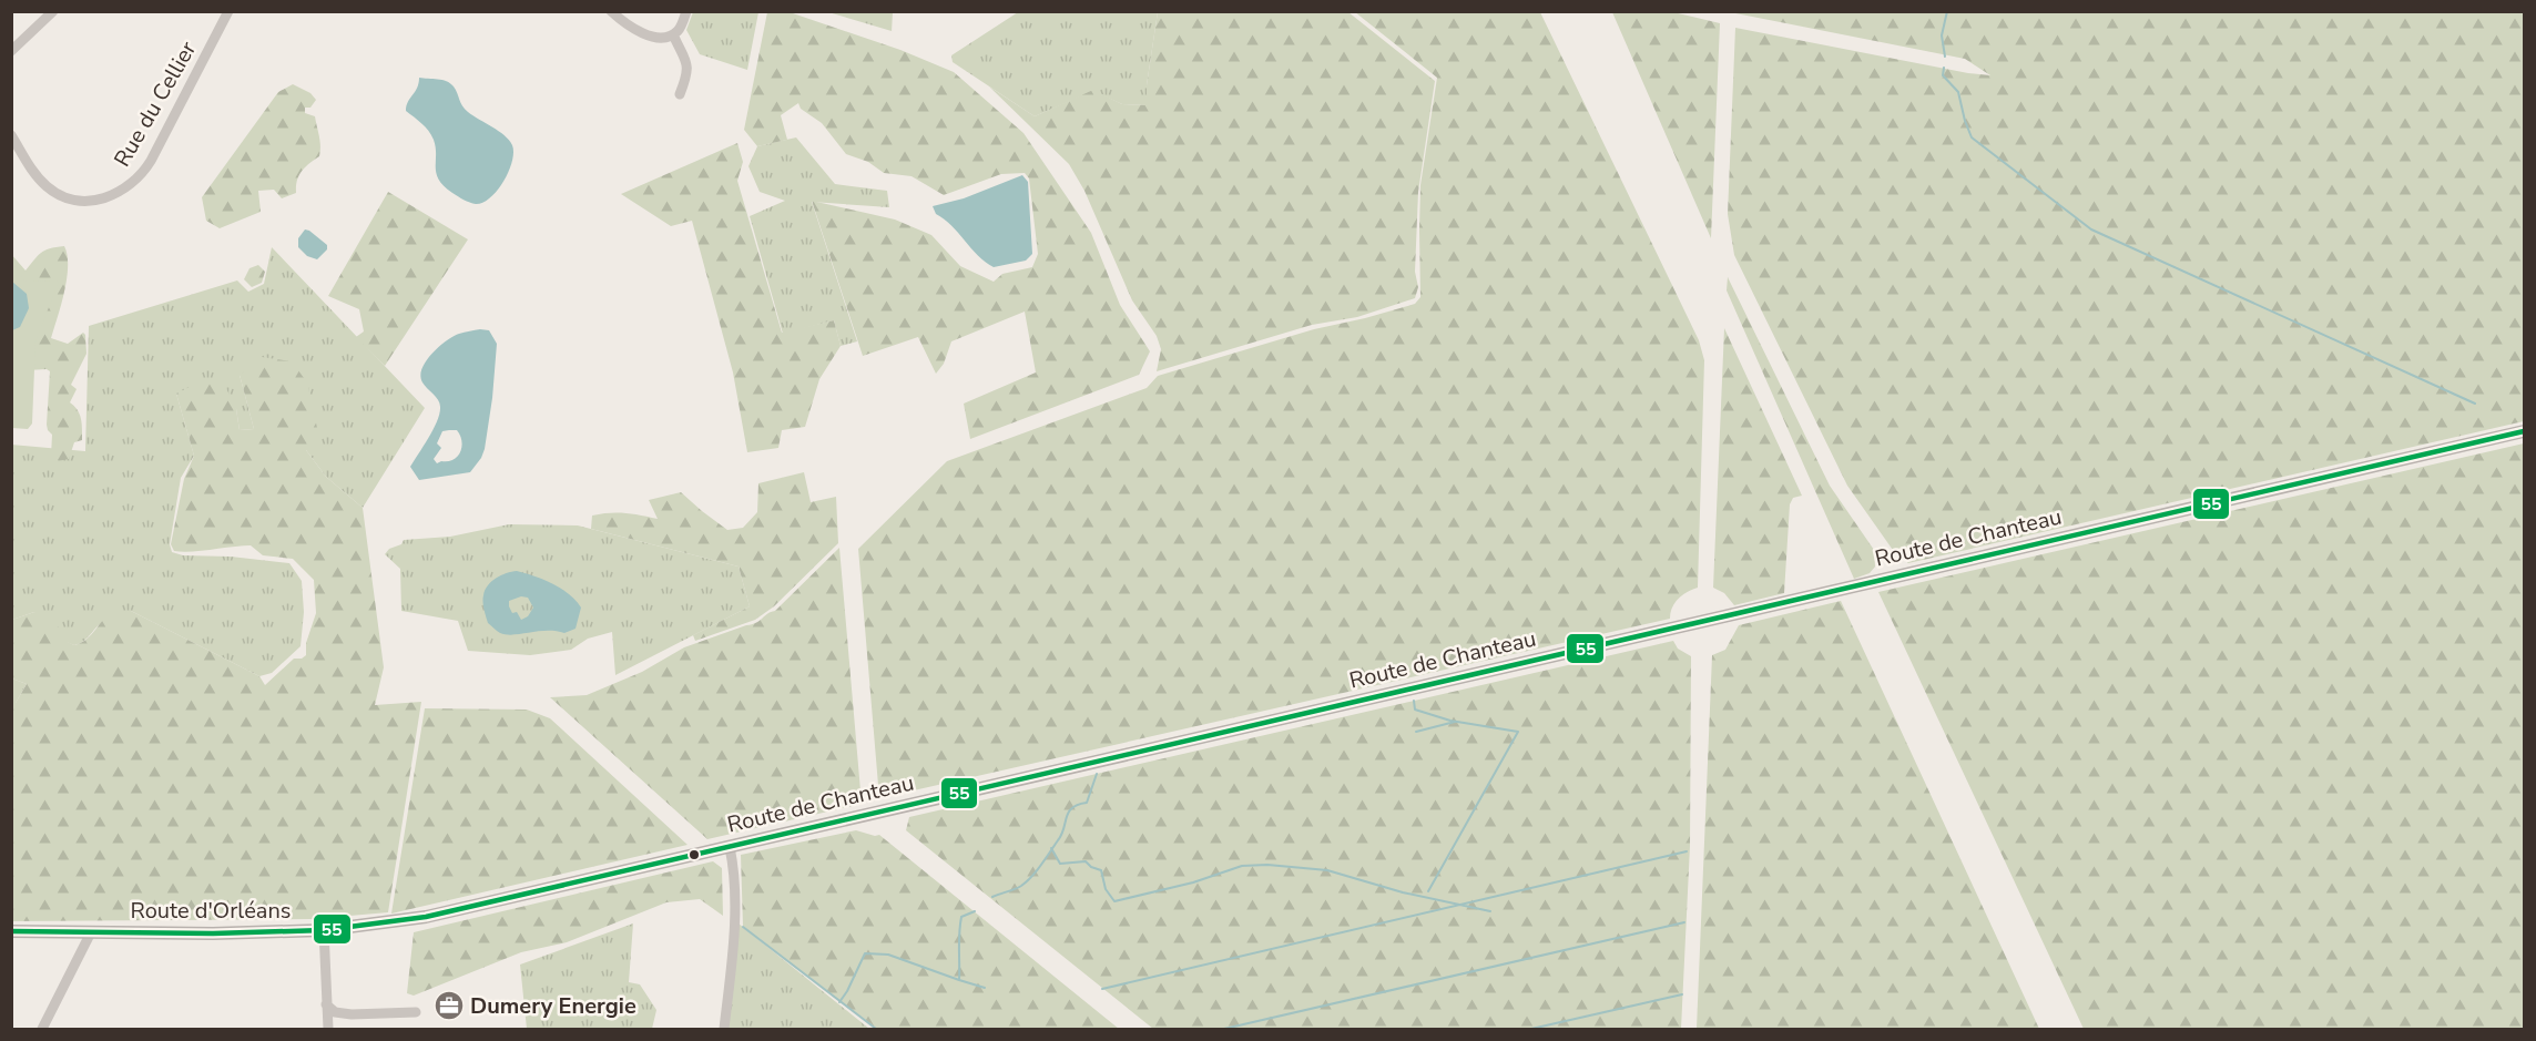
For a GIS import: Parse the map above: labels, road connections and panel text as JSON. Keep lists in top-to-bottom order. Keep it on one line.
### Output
{"streets":{"main road":["Route de Chanteau","Route d'Orléans"],"street":["Rue du Cellier"]},"crossings":[["Route de Chanteau","Route d'Orléans"]],"places":{"office":["Dumery Energie"]},"lines":["transit line 55"]}
